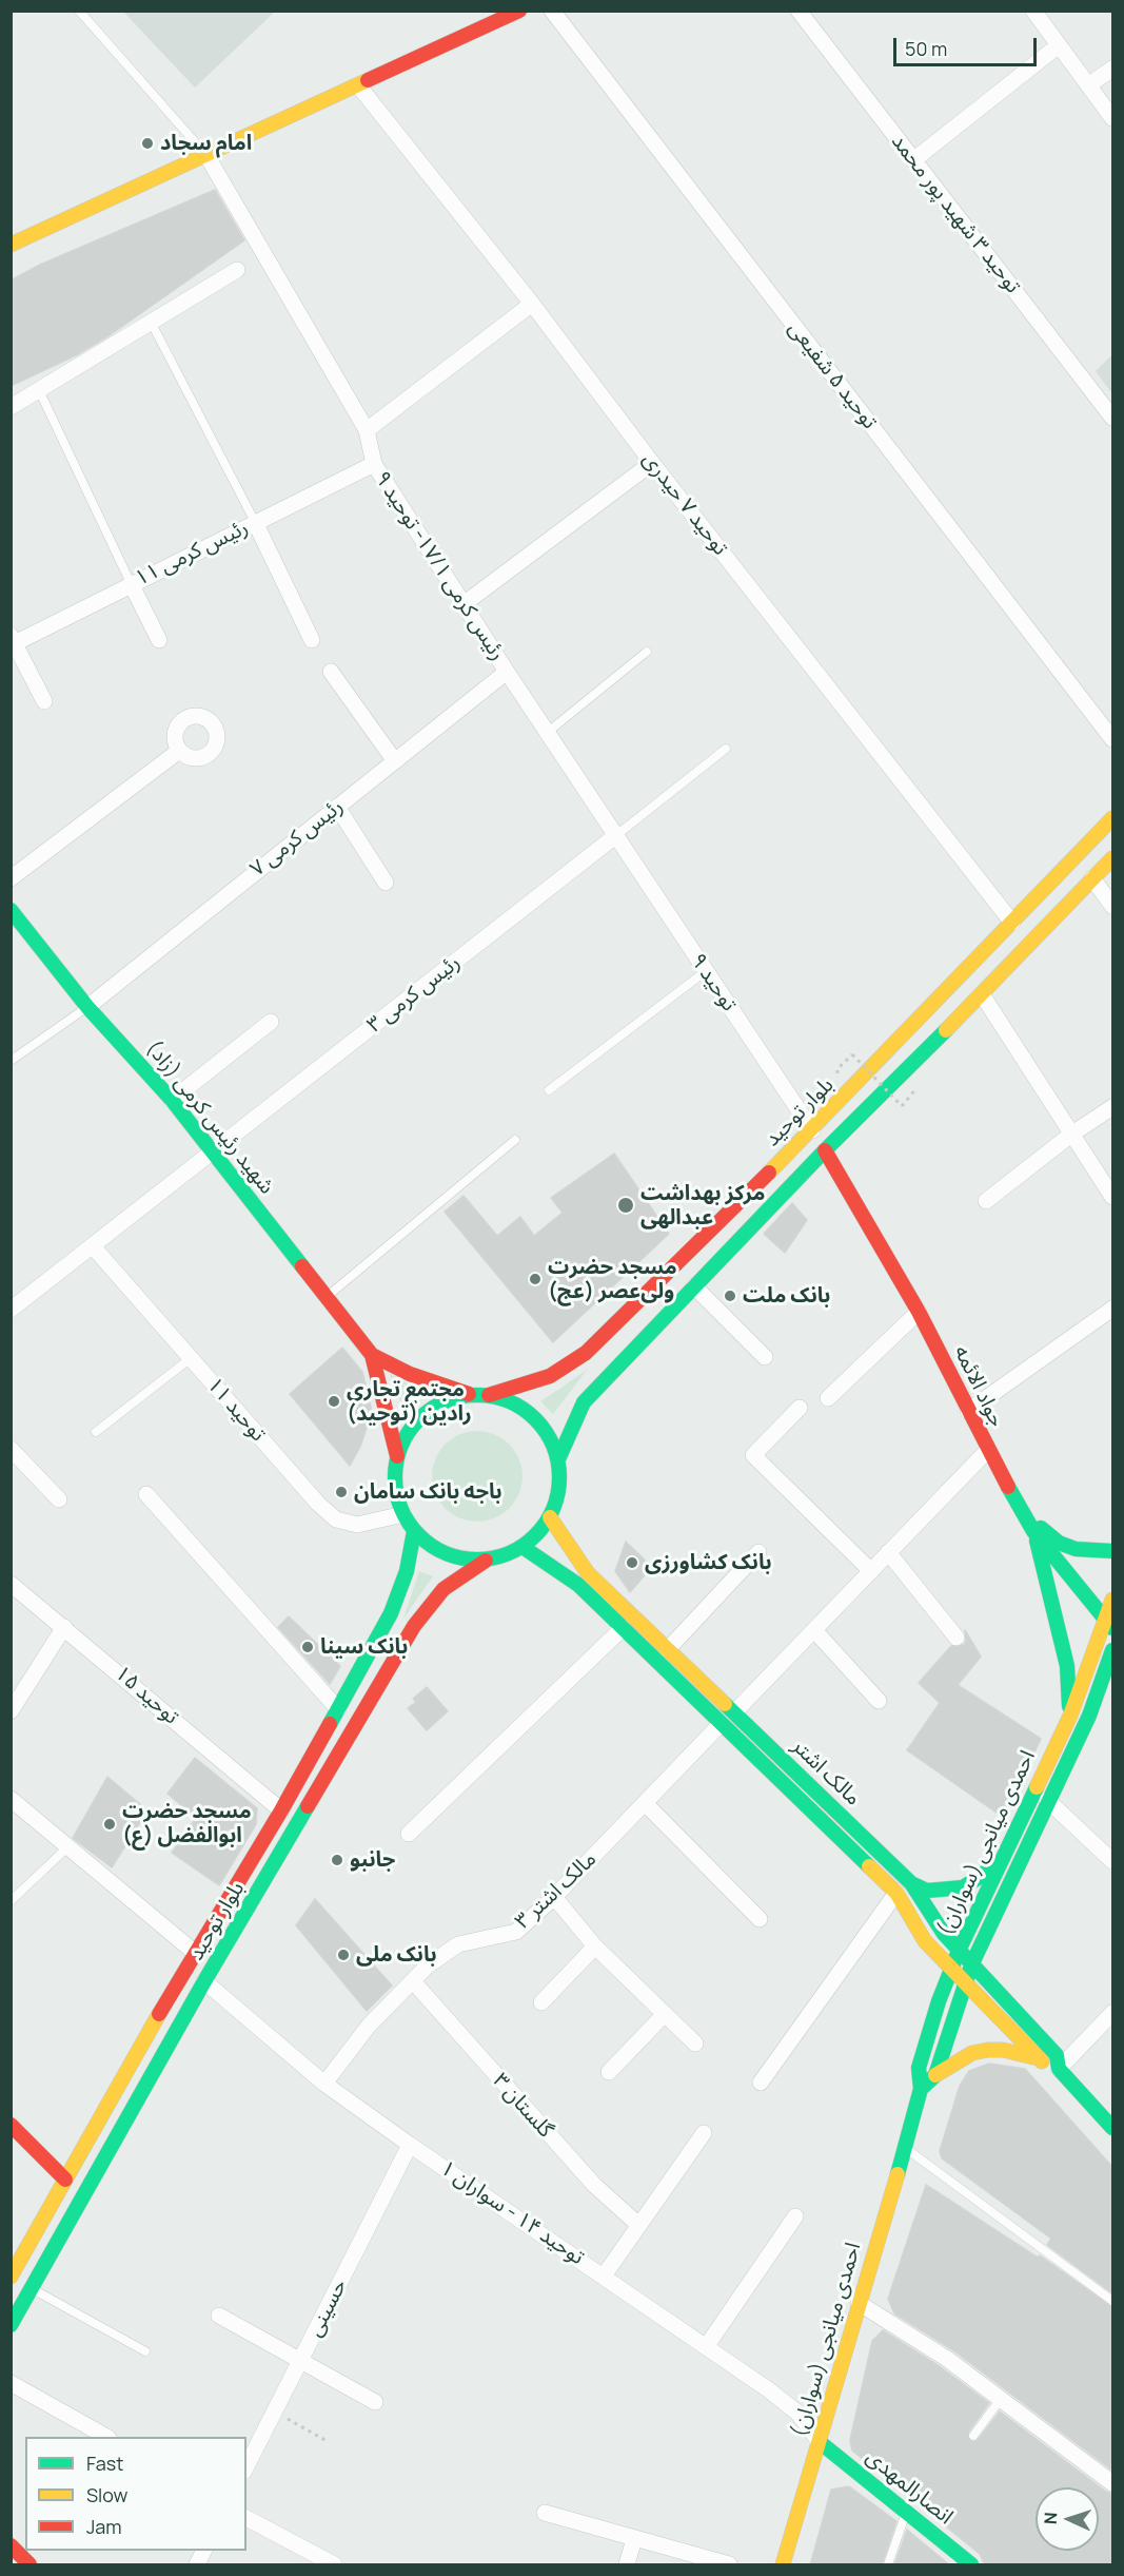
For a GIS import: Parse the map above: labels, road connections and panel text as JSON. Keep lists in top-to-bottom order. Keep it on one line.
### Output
{"streets":{"main road":["بلوار توحید","شهید رئیس کرمی (زاد)","جواد الائمه","مالک اشتر","احمدی میانجی (سواران)","انصارالمهدی"],"street":["توحید ۳ شهيد پور محمد","توحید ۵ شفیعی","توحید ۷ حیدری","رئیس کرمی ۱۱","رئیس کرمی ۱۷/۱- توحید ۹","رئیس کرمی ۷","توحید ۹","رئیس کرمی ۳","توحید ۱۱","توحید ۱۵","مالک اشتر ۳","گلستان ۳","توحید ۱۴ - سواران ۱","حسینی"]},"crossings":[["توحید ۷ حیدری","بلوار توحید"],["رئیس کرمی ۱۱","رئیس کرمی ۱۷/۱- توحید ۹"],["رئیس کرمی ۱۷/۱- توحید ۹","رئیس کرمی ۷"],["رئیس کرمی ۱۷/۱- توحید ۹","توحید ۹"],["رئیس کرمی ۱۷/۱- توحید ۹","رئیس کرمی ۳"],["رئیس کرمی ۷","شهید رئیس کرمی (زاد)"],["توحید ۹","رئیس کرمی ۳"],["توحید ۹","بلوار توحید"],["رئیس کرمی ۳","شهید رئیس کرمی (زاد)"],["رئیس کرمی ۳","توحید ۱۱"],["بلوار توحید","توحید ۱۱"],["بلوار توحید","توحید ۱۵"],["بلوار توحید","مالک اشتر"],["بلوار توحید","توحید ۱۴ - سواران ۱"],["جواد الائمه","احمدی میانجی (سواران)"],["توحید ۱۱","مالک اشتر"],["مالک اشتر","احمدی میانجی (سواران)"],["مالک اشتر","مالک اشتر ۳"],["احمدی میانجی (سواران)","توحید ۱۴ - سواران ۱"],["احمدی میانجی (سواران)","انصارالمهدی"],["مالک اشتر ۳","گلستان ۳"],["مالک اشتر ۳","توحید ۱۴ - سواران ۱"],["توحید ۱۴ - سواران ۱","حسینی"],["توحید ۱۴ - سواران ۱","انصارالمهدی"]],"places":["امام سجاد","مرکز بهداشت عبدالهی","مسجد حضرت ولی‌عصر (عج)","بانک ملت","مجتمع تجاری رادین (توحید)","باجه بانک سامان","بانک کشاورزی","بانک سینا","مسجد حضرت ابوالفضل (ع)","جانبو","بانک ملی"],"legend":["Fast","Slow","Jam"],"scale_bar":"50 m","north":"left"}
